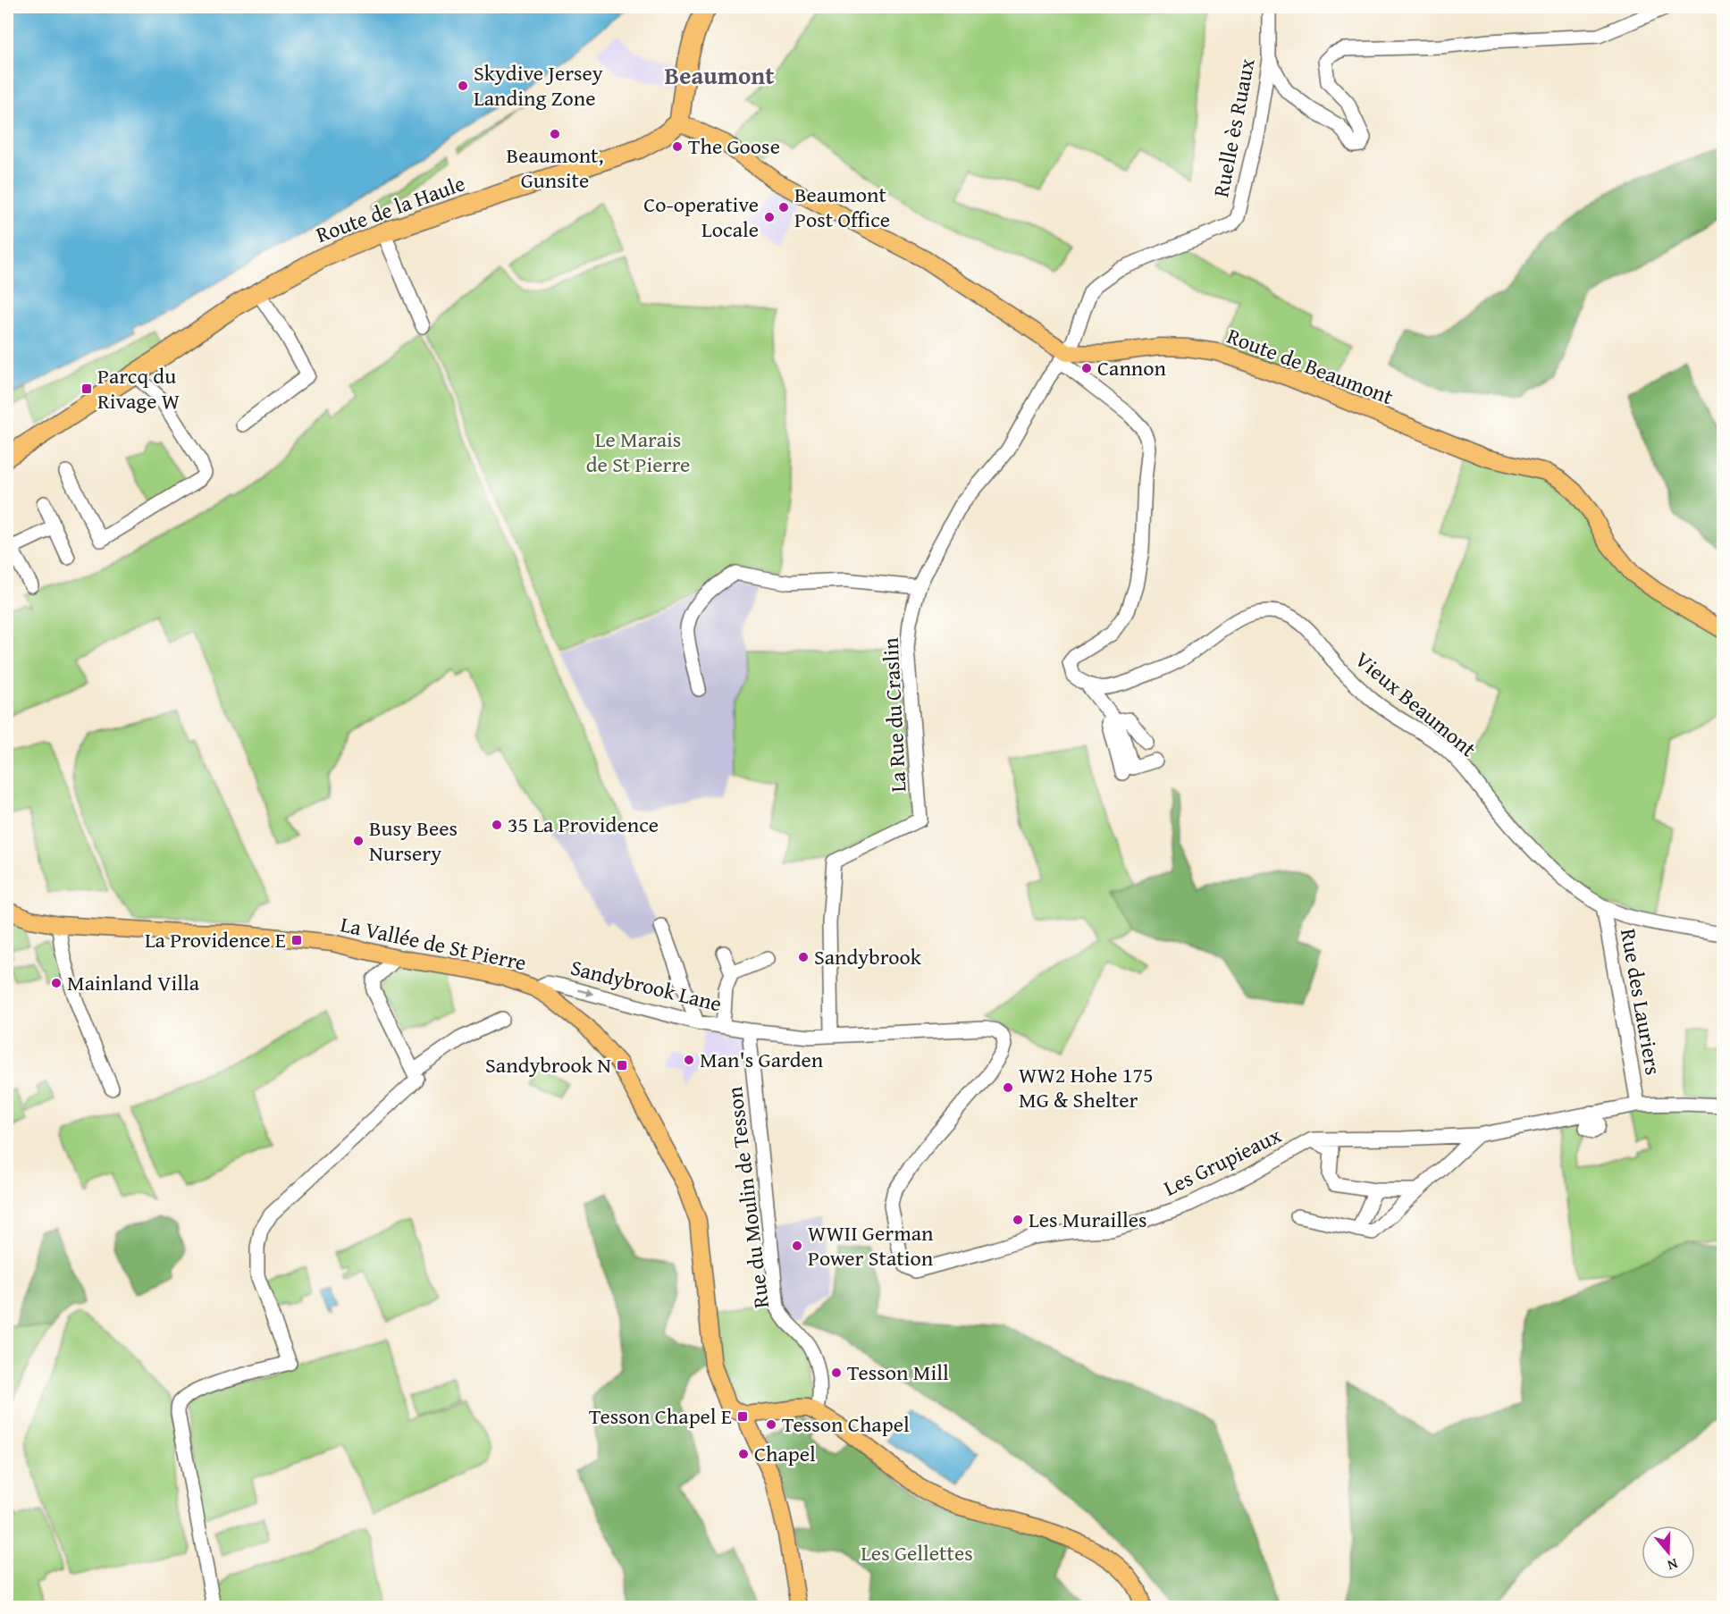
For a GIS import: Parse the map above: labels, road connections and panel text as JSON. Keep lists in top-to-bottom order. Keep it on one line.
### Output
{"streets":{"highway":["Route de la Haule"],"main road":["Route de Beaumont","La Vallée de St Pierre"],"street":["Ruelle ès Ruaux","Vieux Beaumont","La Rue du Craslin","Sandybrook Lane","Rue des Lauriers","Les Grupieaux","Rue du Moulin de Tesson"]},"crossings":[["Ruelle ès Ruaux","Route de Beaumont"],["Ruelle ès Ruaux","La Rue du Craslin"],["Route de Beaumont","La Rue du Craslin"],["Vieux Beaumont","Rue des Lauriers"],["La Rue du Craslin","Les Grupieaux"],["La Vallée de St Pierre","Sandybrook Lane"],["Sandybrook Lane","Les Grupieaux"],["Sandybrook Lane","Rue du Moulin de Tesson"],["Rue des Lauriers","Les Grupieaux"],["Les Grupieaux","Rue du Moulin de Tesson"]],"one_way":["Sandybrook Lane"],"districts":["Beaumont"],"parks":["Le Marais de St Pierre","Les Gellettes"],"places":{"other":["Skydive Jersey Landing Zone","Beaumont, Gunsite","The Goose","Beaumont Post Office","Co-operative Locale","Cannon","35 La Providence","Busy Bees Nursery","Sandybrook","Mainland Villa","Man's Garden","WW2 Hohe 175 MG & Shelter","Les Murailles","WWII German Power Station","Tesson Mill","Tesson Chapel","Chapel"],"transit":["Parcq du Rivage W","La Providence E","Sandybrook N","Tesson Chapel E"]},"north":"bottom"}
